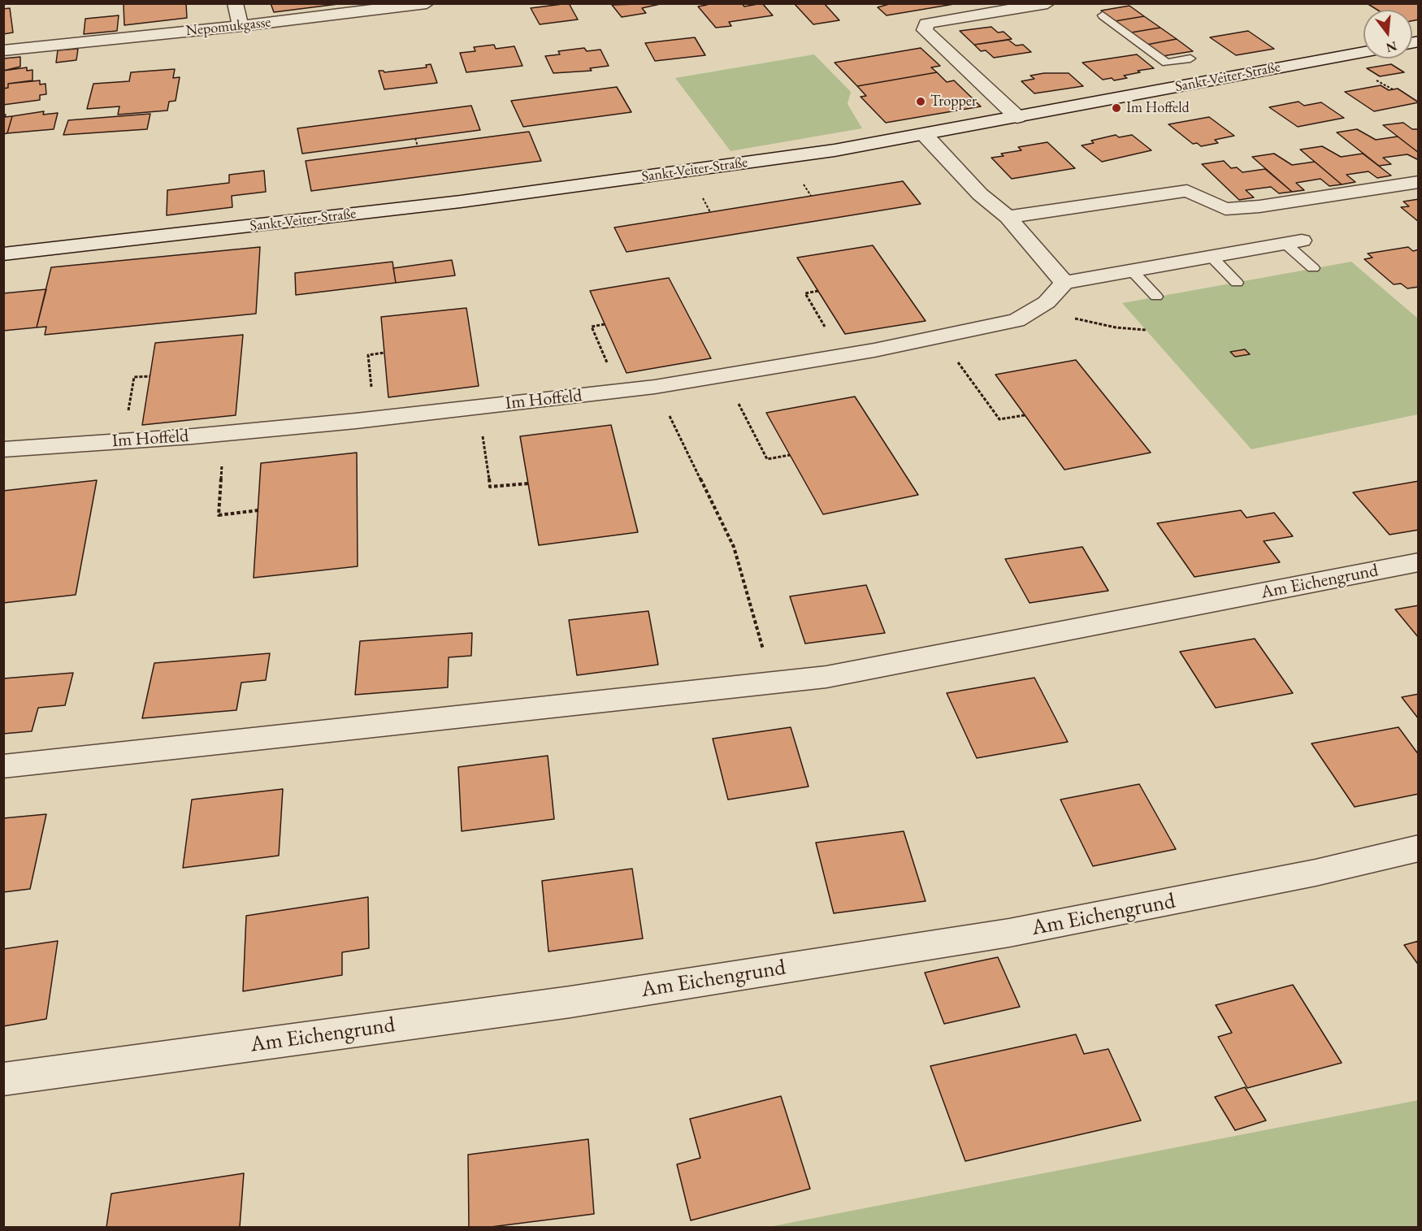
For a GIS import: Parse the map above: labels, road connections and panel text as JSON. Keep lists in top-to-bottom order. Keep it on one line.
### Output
{"streets":{"street":["Nepomukgasse","Sankt-Veiter-Straße","Im Hoffeld","Am Eichengrund"]},"places":["Tropper","Im Hoffeld"],"north":"bottom"}
